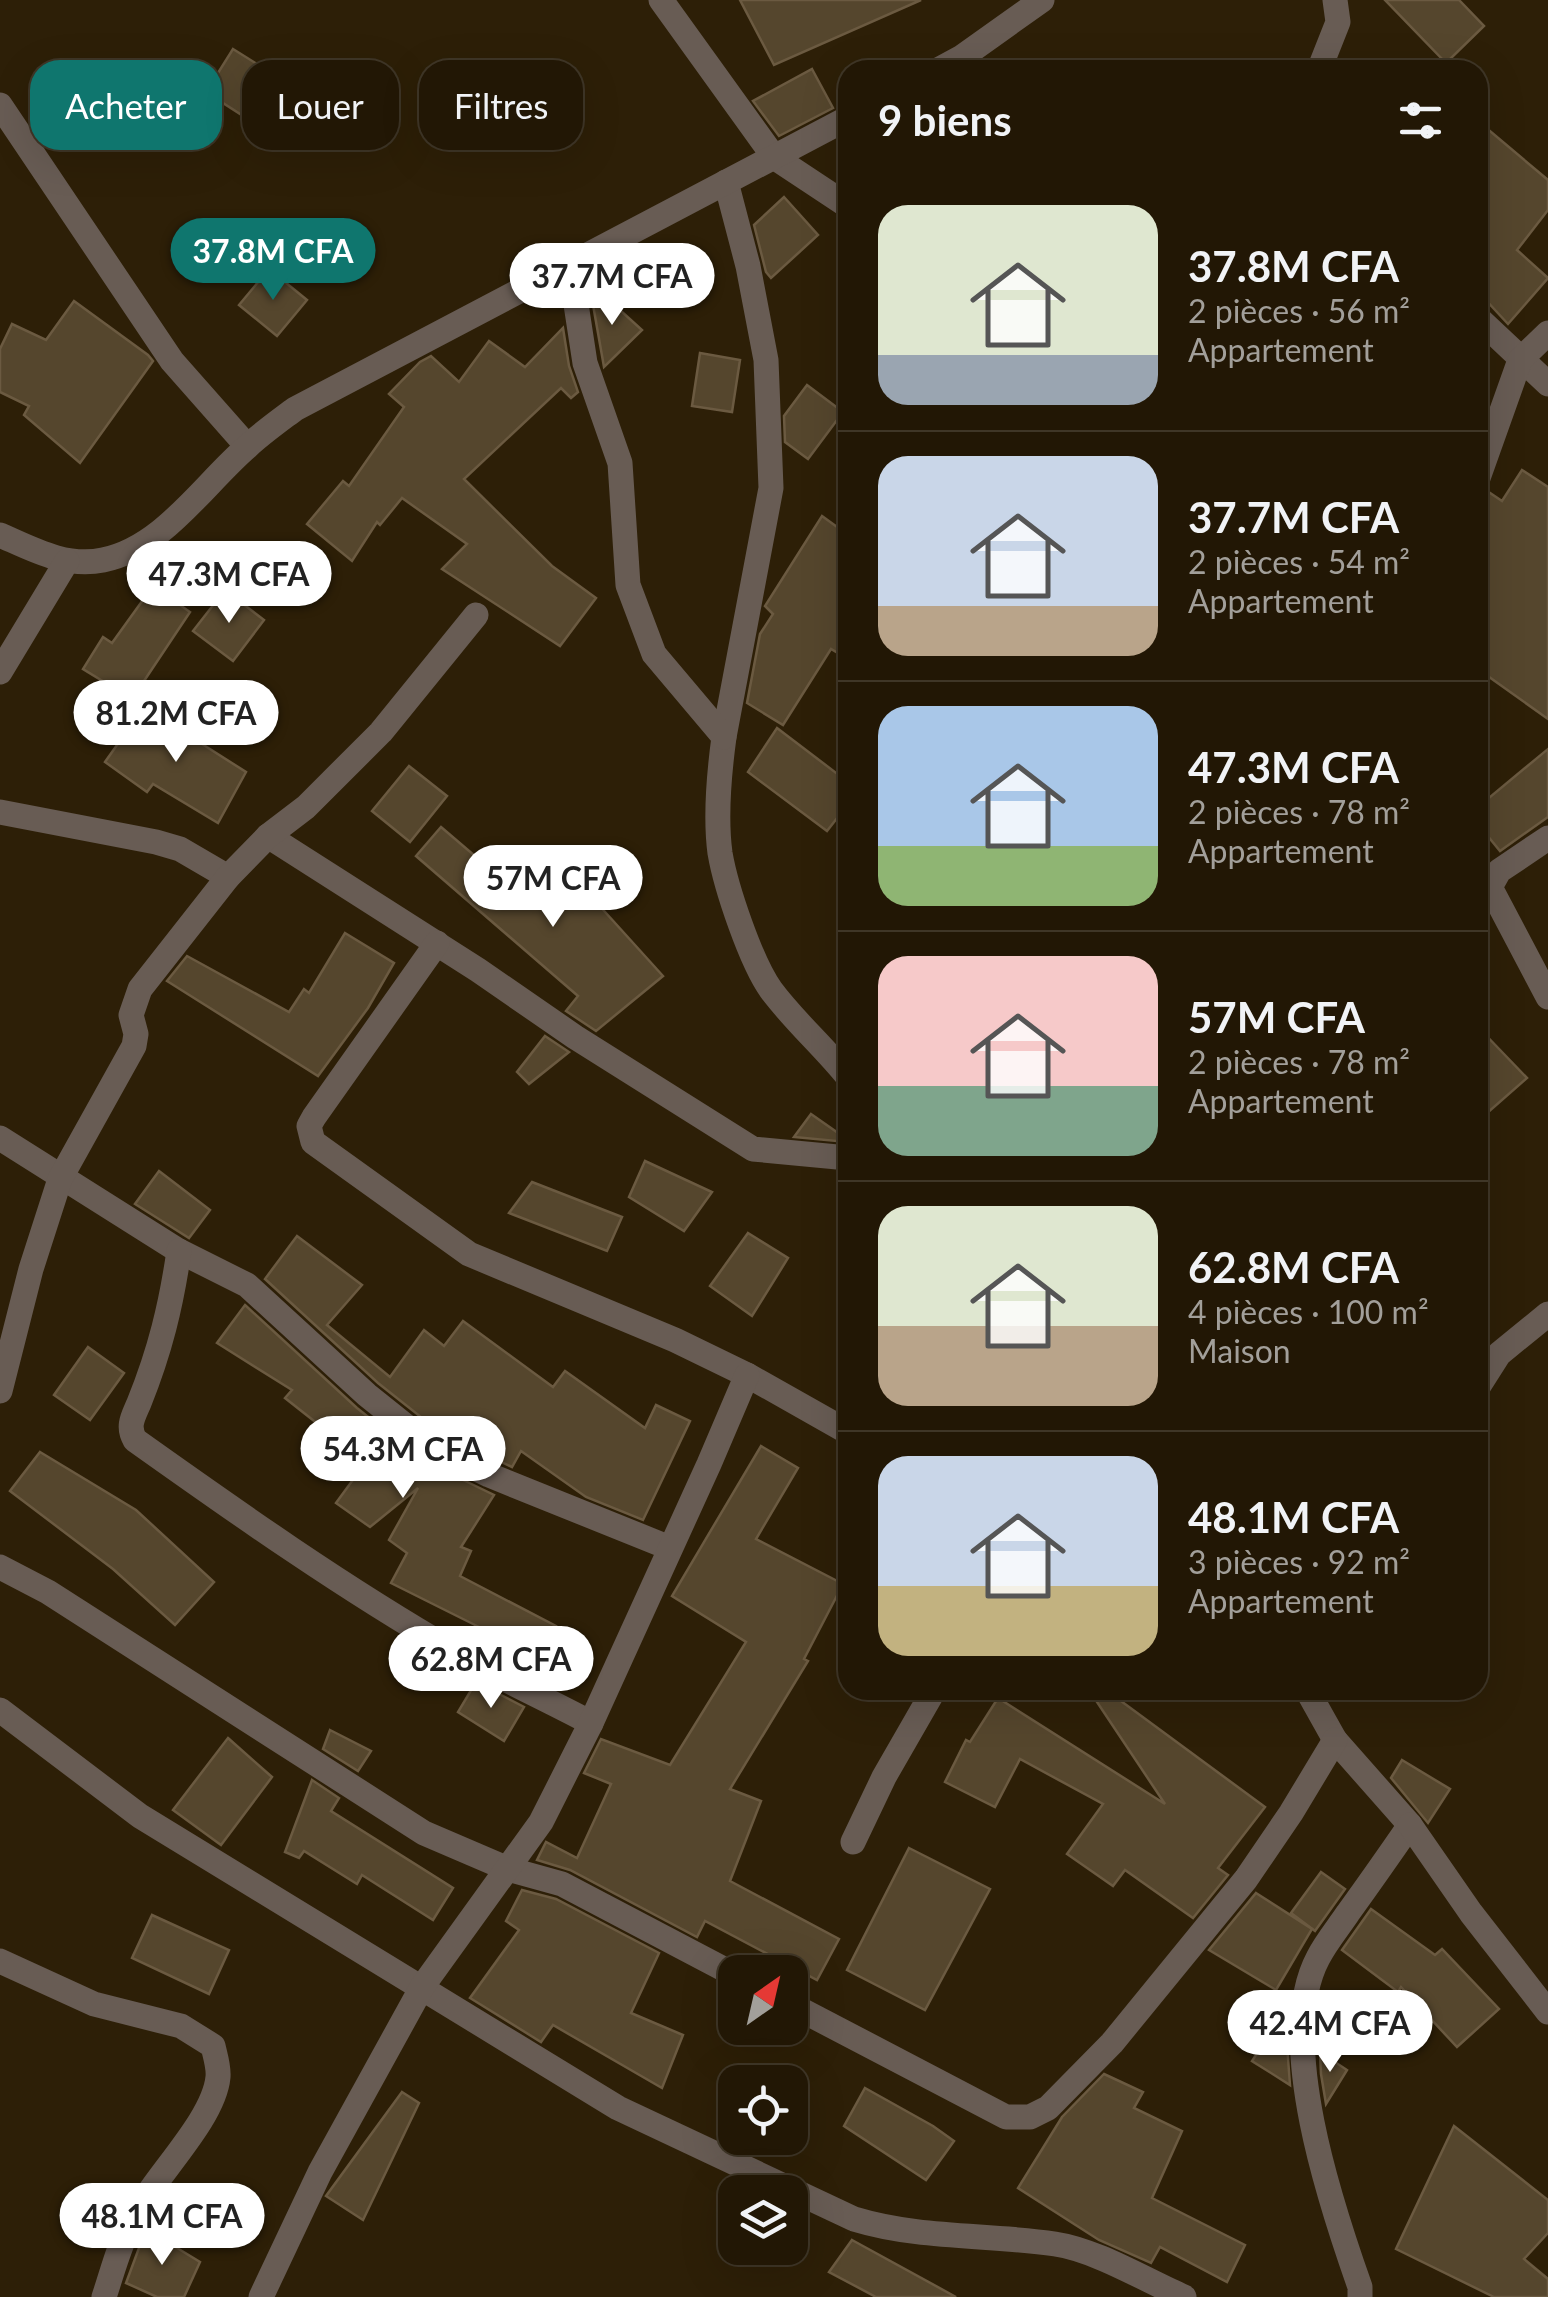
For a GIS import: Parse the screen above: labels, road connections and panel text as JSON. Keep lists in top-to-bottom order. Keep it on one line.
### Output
{"north":"top right","page":{"chip":["Acheter","Louer","Filtres"],"heading":"9 biens","list":[{"name":"37.8M CFA","note":"2 pièces · 56 m² · Appartement"},{"name":"37.7M CFA","note":"2 pièces · 54 m² · Appartement"},{"name":"47.3M CFA","note":"2 pièces · 78 m² · Appartement"},{"name":"57M CFA","note":"2 pièces · 78 m² · Appartement"},{"name":"62.8M CFA","note":"4 pièces · 100 m² · Maison"},{"name":"48.1M CFA","note":"3 pièces · 92 m² · Appartement"}],"price":["37.8M CFA","37.7M CFA","47.3M CFA","81.2M CFA","57M CFA","54.3M CFA","62.8M CFA","42.4M CFA","48.1M CFA"]}}
